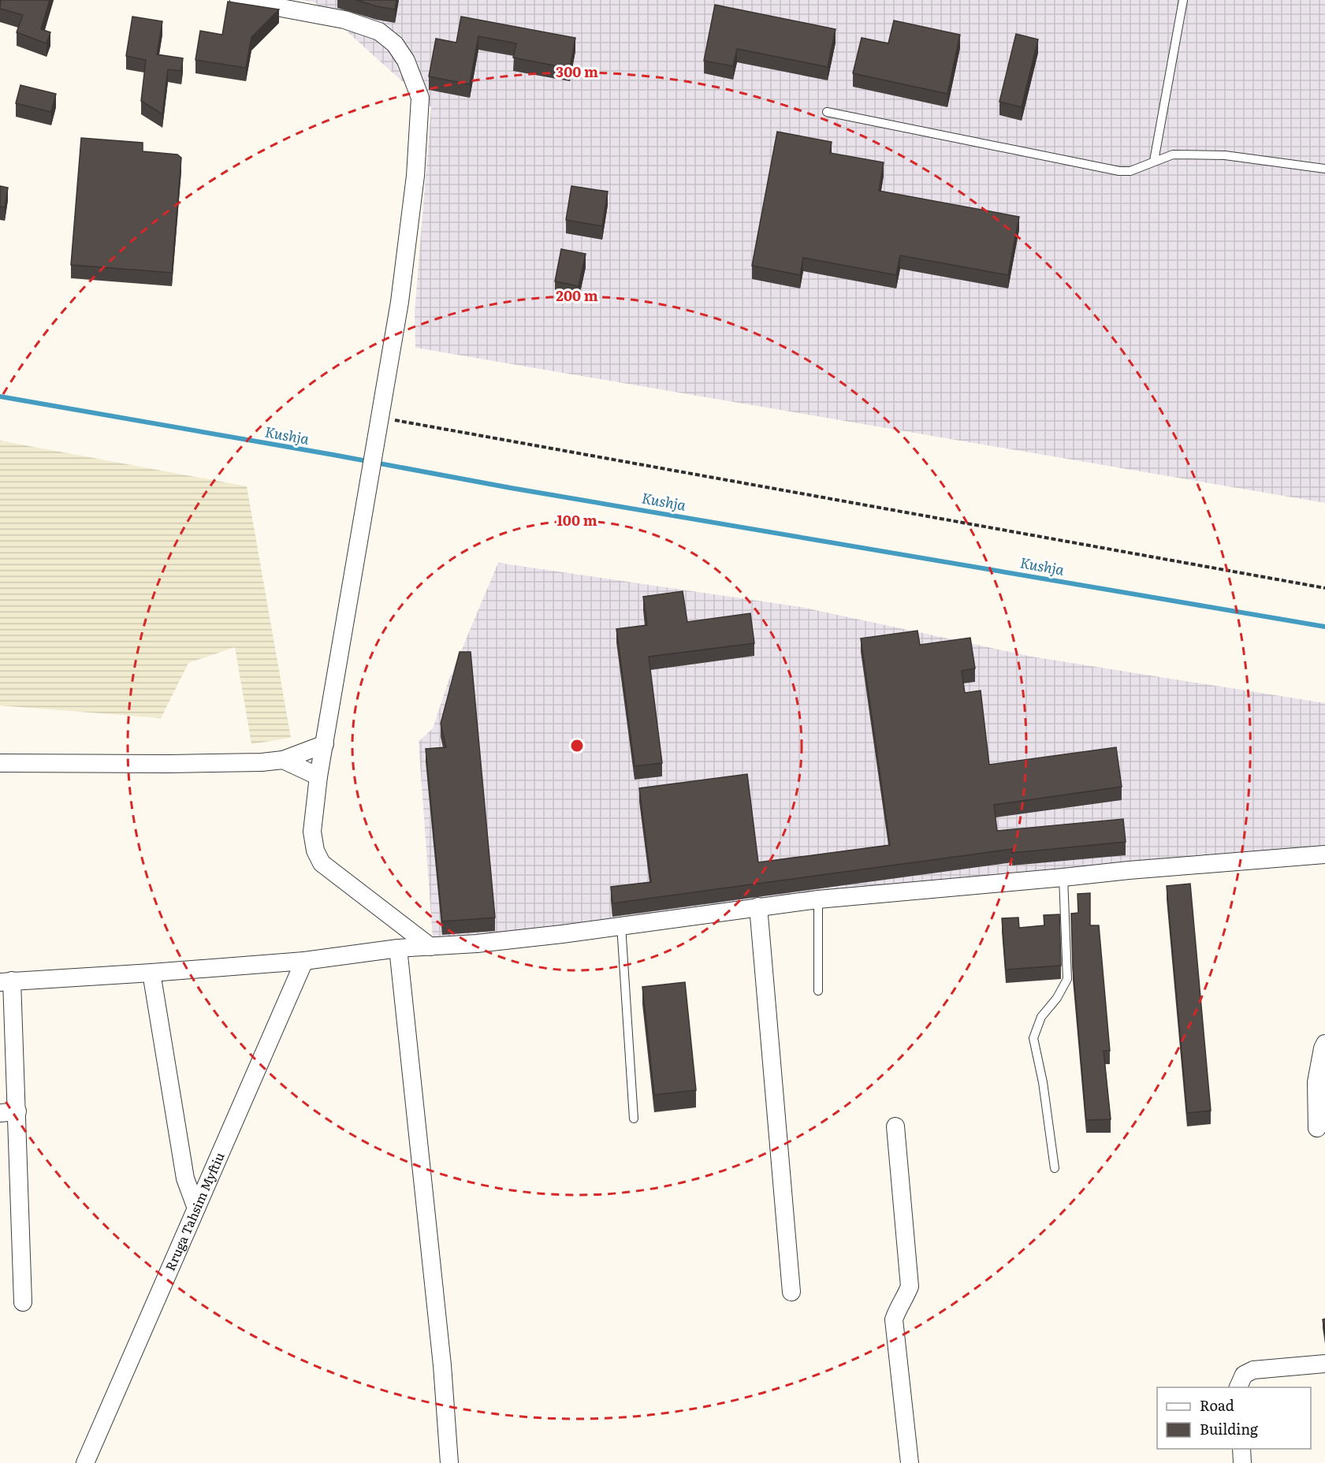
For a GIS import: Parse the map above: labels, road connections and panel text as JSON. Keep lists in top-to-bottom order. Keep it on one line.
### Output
{"streets":{"street":["Rruga Tahsim Myftiu"]},"water":["Kushja"],"legend":["Road","Building"],"rings":["300 m","200 m","100 m"]}
